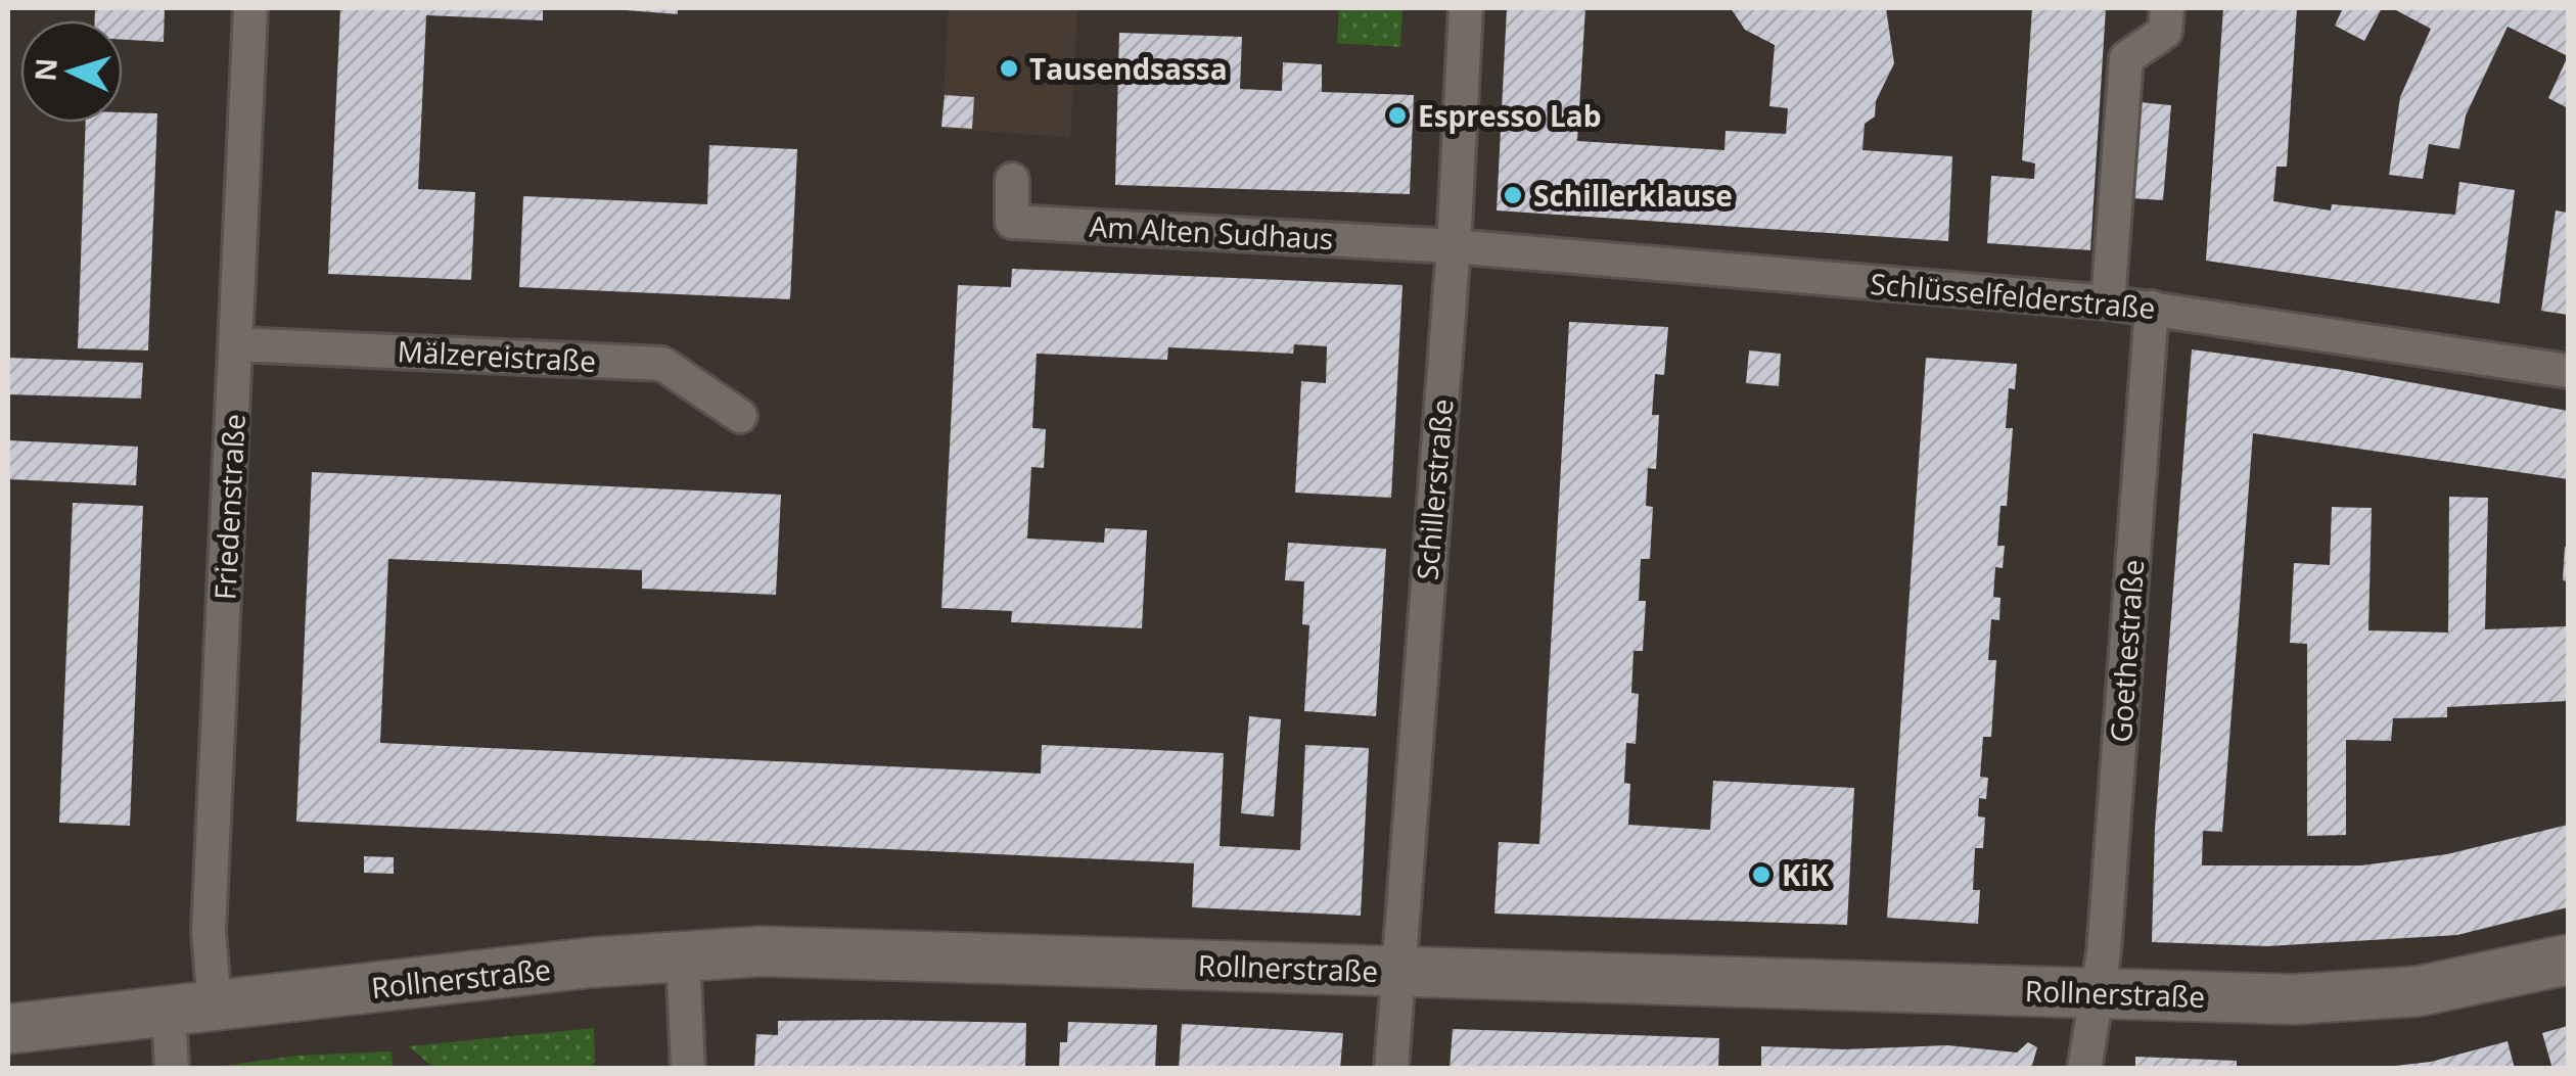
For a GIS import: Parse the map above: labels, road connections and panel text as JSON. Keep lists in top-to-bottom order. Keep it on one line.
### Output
{"streets":{"street":["Am Alten Sudhaus","Schlüsselfelderstraße","Mälzereistraße","Schillerstraße","Friedenstraße","Goethestraße","Rollnerstraße"]},"crossings":[["Am Alten Sudhaus","Schlüsselfelderstraße"],["Am Alten Sudhaus","Schillerstraße"],["Schlüsselfelderstraße","Schillerstraße"],["Schlüsselfelderstraße","Goethestraße"],["Mälzereistraße","Friedenstraße"],["Schillerstraße","Rollnerstraße"],["Friedenstraße","Rollnerstraße"],["Goethestraße","Rollnerstraße"]],"places":["Tausendsassa","Espresso Lab","Schillerklause","KiK"],"north":"left"}
